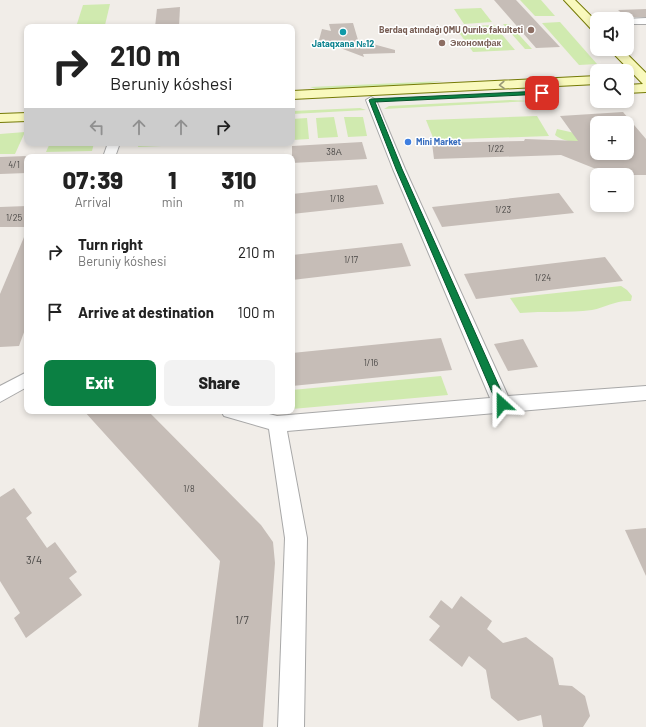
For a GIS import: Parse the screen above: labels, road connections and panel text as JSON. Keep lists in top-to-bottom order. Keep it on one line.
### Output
{"places":["Berdaq atındaǵı QMU Qurılıs fakulteti","Jataqxana №12","Экономфак","Mini Market"],"house_numbers":["1/22","38А","4/1","1/18","1/23","1/25","1/17","1/24","1/16","1/8","3/4","1/7"],"page":{"map_buttons":["+","−"],"turn":["210 m","Beruniy kóshesi"],"eta":["07:39","Arrival","1","min","310","m"],"list":[{"name":"Turn right","note":"Beruniy kóshesi","value":"210 m"},{"name":"Arrive at destination","value":"100 m"}],"buttons":["Exit","Share"]}}
